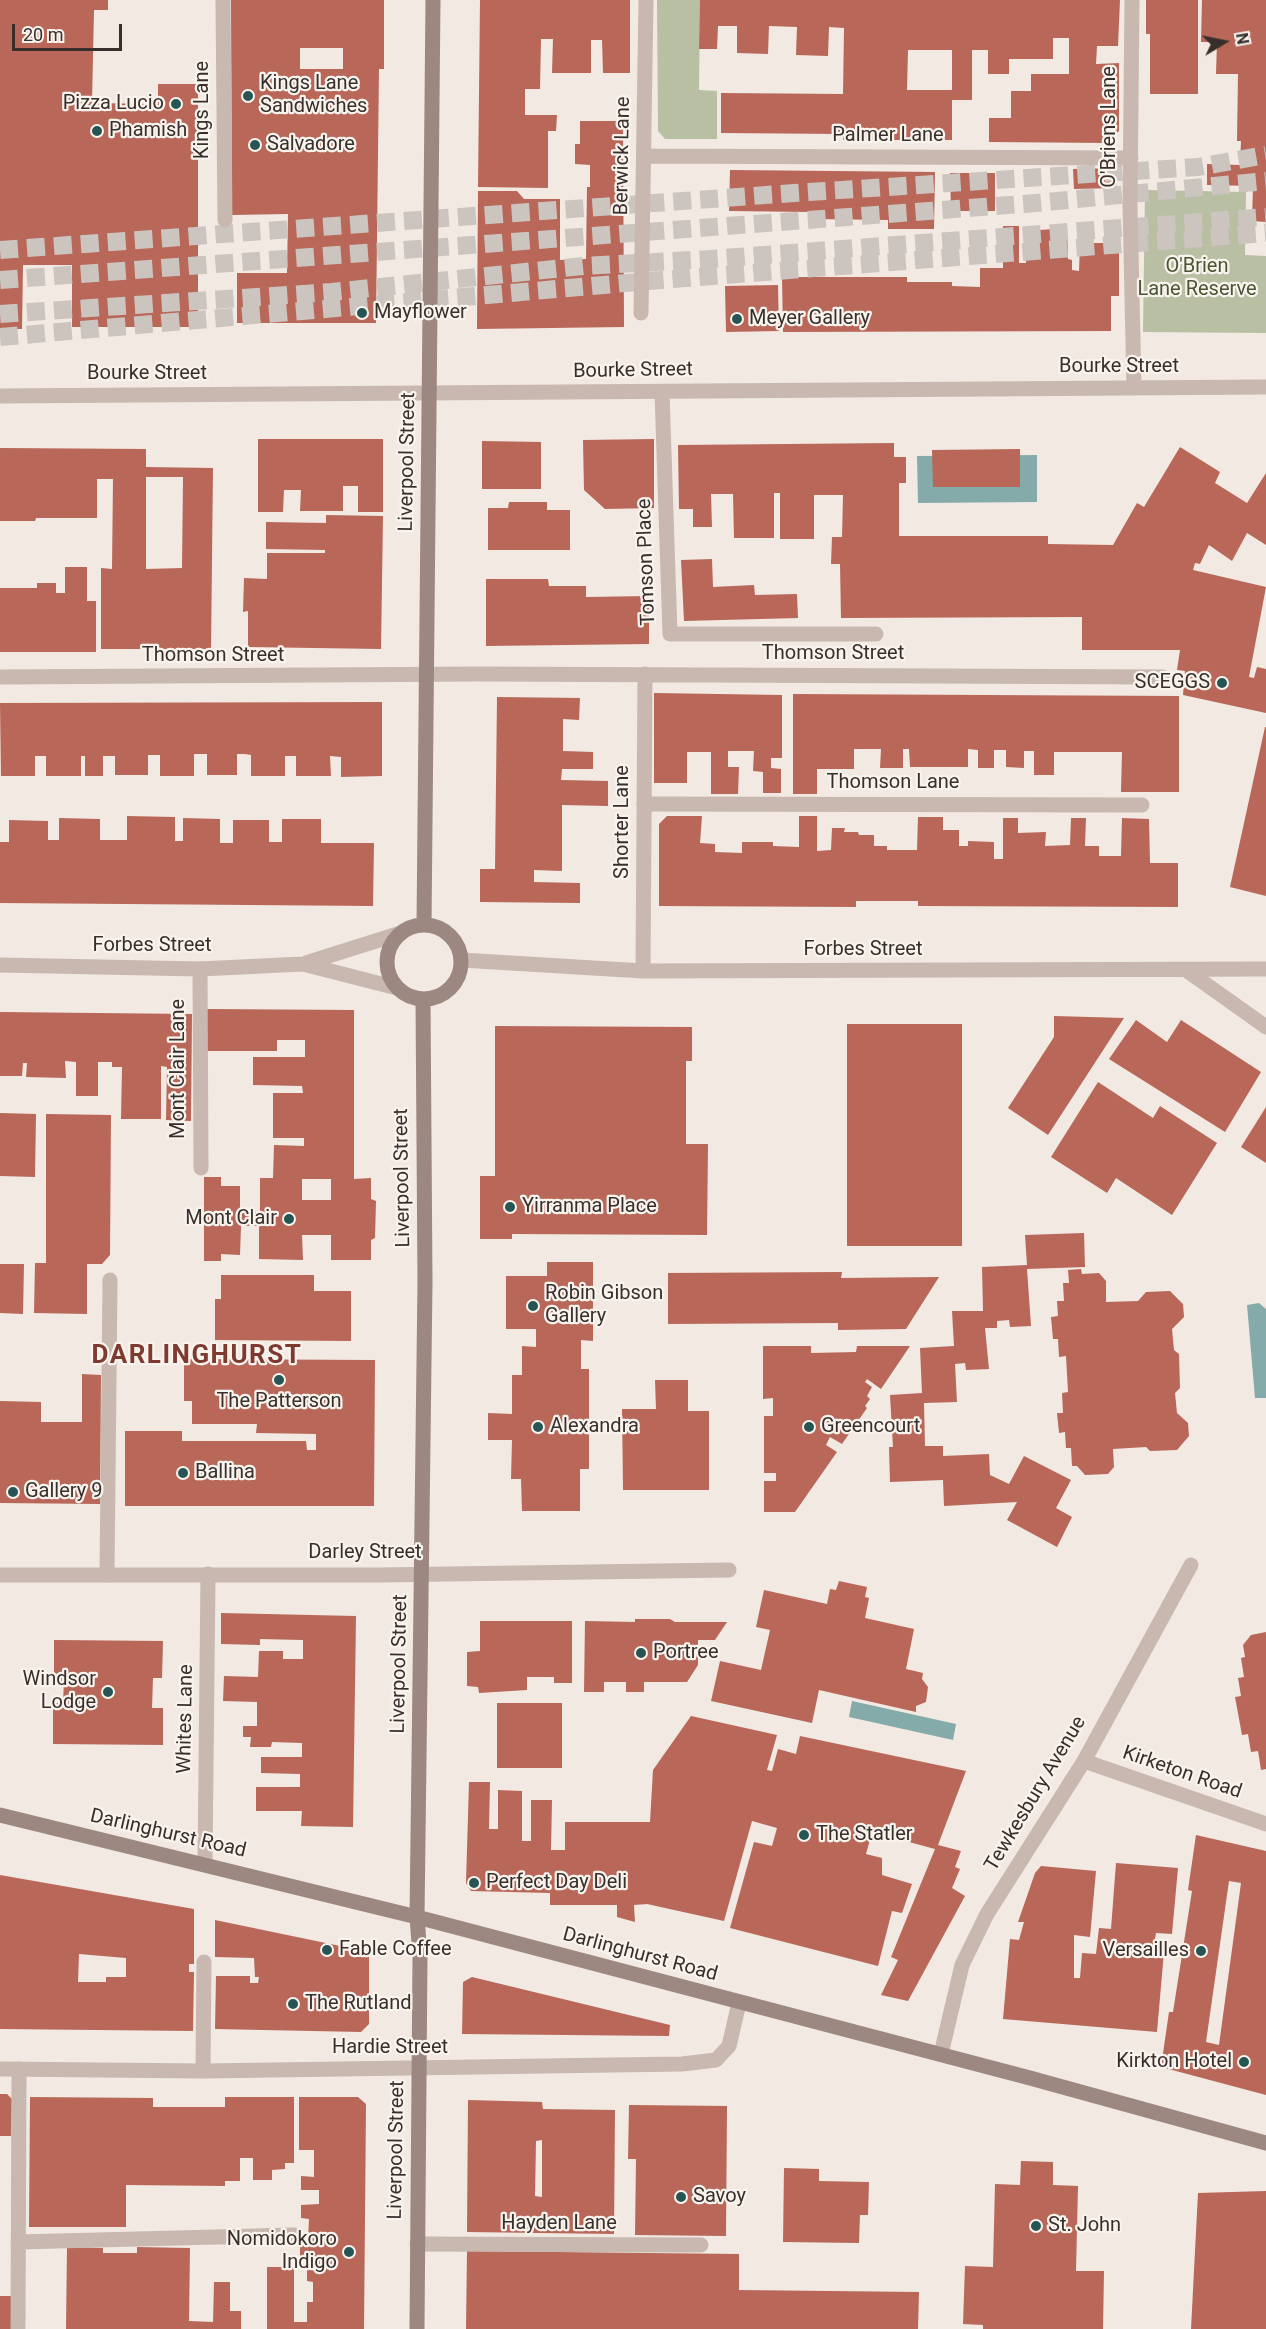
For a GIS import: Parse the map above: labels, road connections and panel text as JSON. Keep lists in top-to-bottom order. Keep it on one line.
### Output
{"streets":{"street":["Kings Lane","O'Briens Lane","Palmer Lane","Berwick Lane","Bourke Street","Liverpool Street","Tomson Place","Thomson Street","Thomson Lane","Shorter Lane","Forbes Street","Mont Clair Lane","Darley Street","Whites Lane","Kirketon Road","Tewkesbury Avenue","Darlinghurst Road","Hardie Street","Hayden Lane"]},"crossings":[["O'Briens Lane","Palmer Lane"],["O'Briens Lane","Bourke Street"],["Palmer Lane","Berwick Lane"],["Bourke Street","Liverpool Street"],["Bourke Street","Tomson Place"],["Liverpool Street","Thomson Street"],["Liverpool Street","Forbes Street"],["Liverpool Street","Darley Street"],["Liverpool Street","Darlinghurst Road"],["Liverpool Street","Hardie Street"],["Liverpool Street","Hayden Lane"],["Thomson Street","Shorter Lane"],["Thomson Lane","Shorter Lane"],["Shorter Lane","Forbes Street"],["Forbes Street","Mont Clair Lane"],["Darley Street","Whites Lane"],["Whites Lane","Darlinghurst Road"],["Kirketon Road","Tewkesbury Avenue"],["Tewkesbury Avenue","Darlinghurst Road"],["Darlinghurst Road","Hardie Street"]],"districts":["DARLINGHURST"],"parks":["O'Brien Lane Reserve"],"places":["Kings Lane Sandwiches","Pizza Lucio","Phamish","Salvadore","Mayflower","Meyer Gallery","SCEGGS","Yirranma Place","Mont Clair","Robin Gibson Gallery","The Patterson","Alexandra","Greencourt","Ballina","Gallery 9","Portree","Windsor Lodge","The Statler","Perfect Day Deli","Fable Coffee","Versailles","The Rutland","Kirkton Hotel","Savoy","St. John","Nomidokoro Indigo"],"scale_bar":"20 m","north":"right"}
